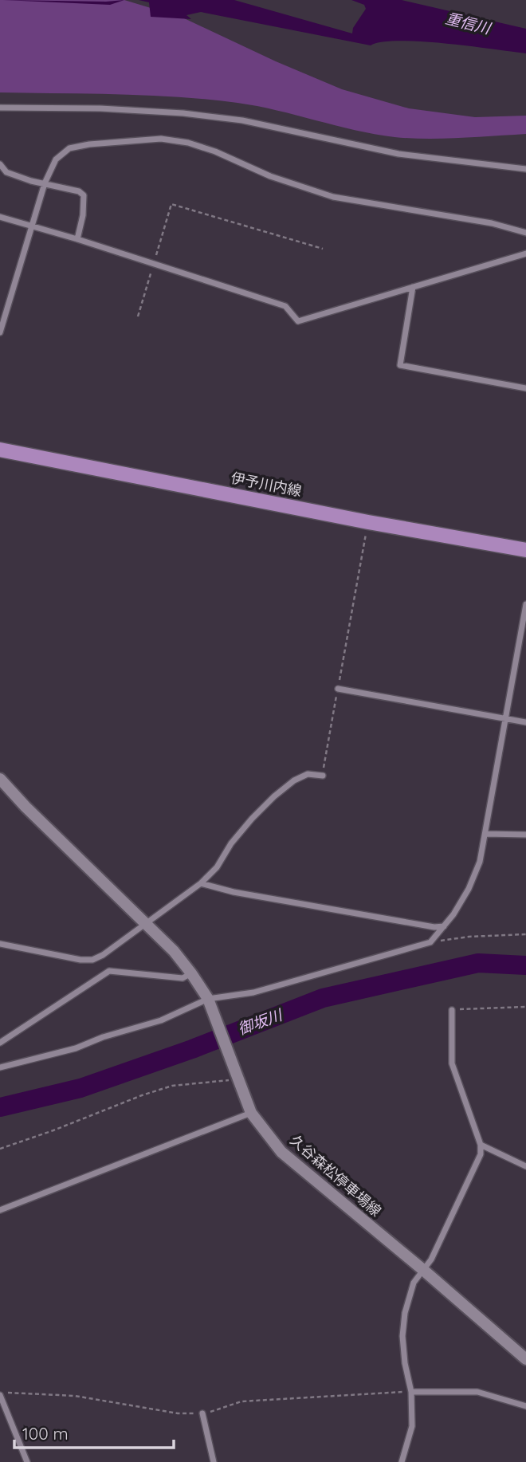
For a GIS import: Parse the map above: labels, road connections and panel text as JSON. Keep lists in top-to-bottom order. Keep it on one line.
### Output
{"streets":{"main road":["伊予川内線","久谷森松停車場線"]},"water":["重信川","御坂川"],"scale_bar":"100 m"}
